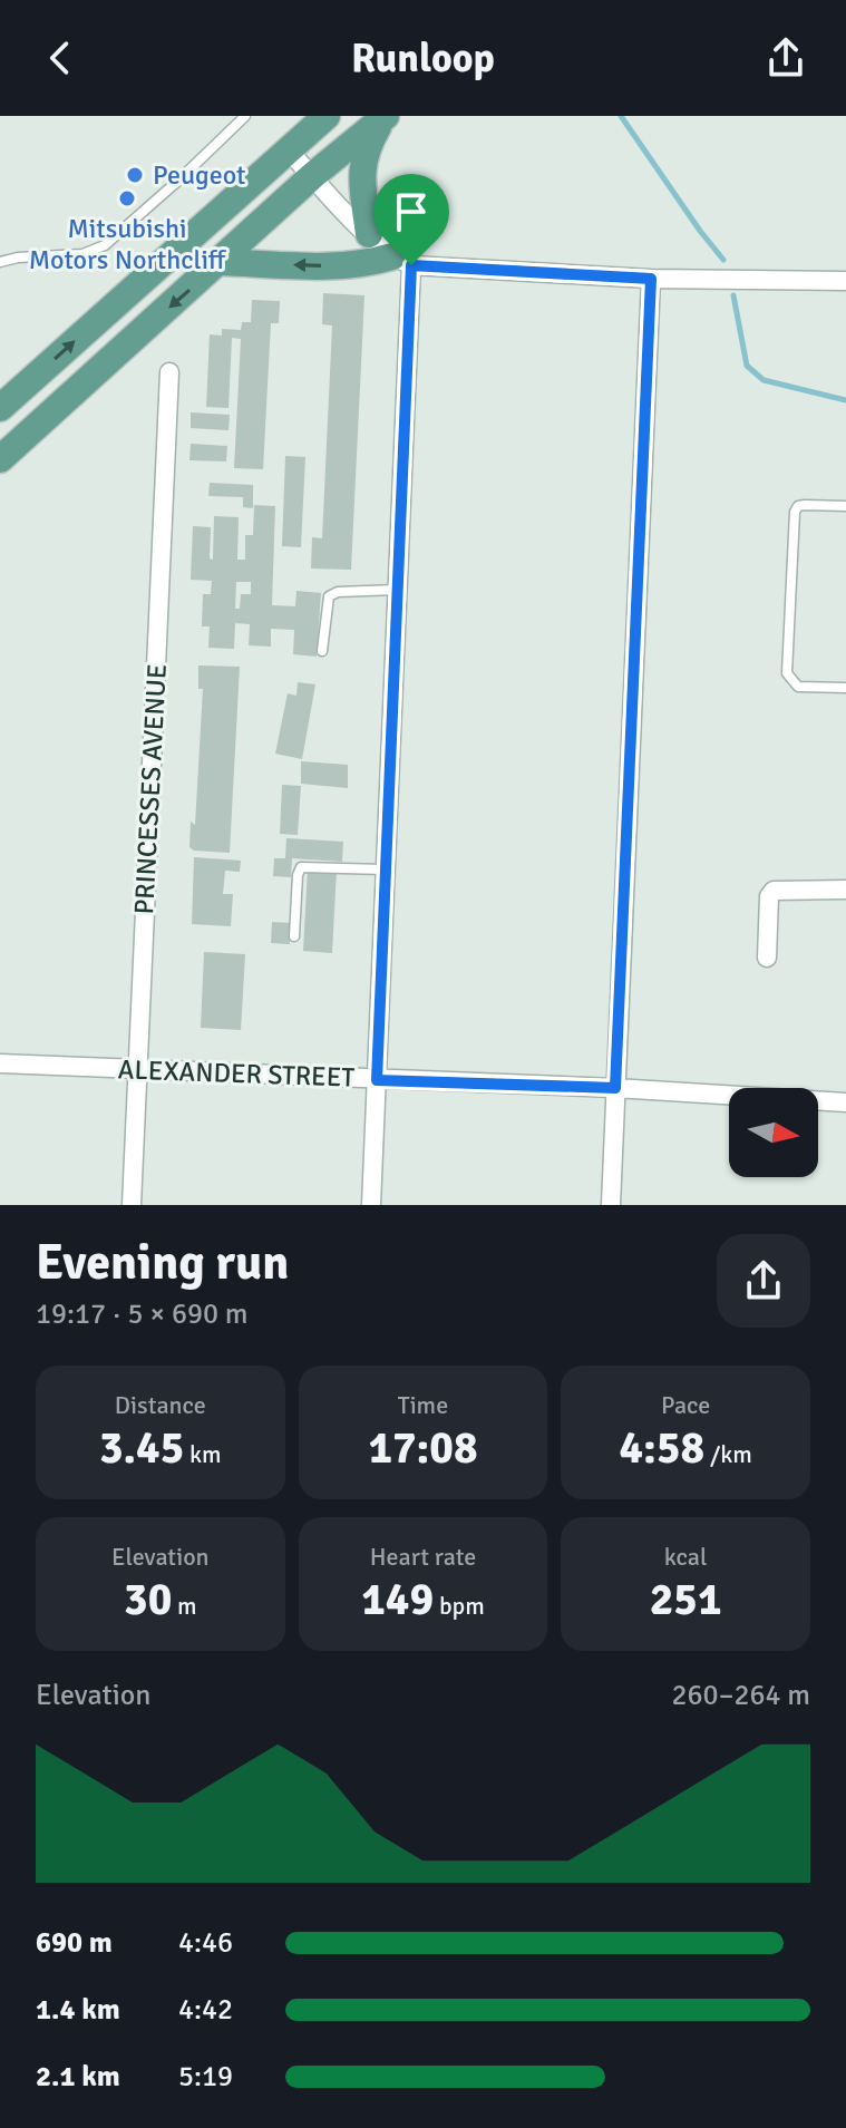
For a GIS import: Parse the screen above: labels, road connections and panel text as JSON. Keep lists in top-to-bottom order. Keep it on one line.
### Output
{"streets":{"street":["PRINCESSES AVENUE","ALEXANDER STREET"]},"crossings":[["PRINCESSES AVENUE","ALEXANDER STREET"]],"places":["Peugeot","Mitsubishi Motors Northcliff"],"north":"right","page":{"header":"Runloop","heading":["Evening run","19:17 · 5 × 690 m"],"stats":[["Distance","3.45 km"],["Time","17:08"],["Pace","4:58 /km"],["Elevation","30 m"],["Heart rate","149 bpm"],["kcal","251"]],"chart":["Elevation","260–264 m"],"list":[{"name":"690 m","note":"4:46"},{"name":"1.4 km","note":"4:42"},{"name":"2.1 km","note":"5:19"}]}}
